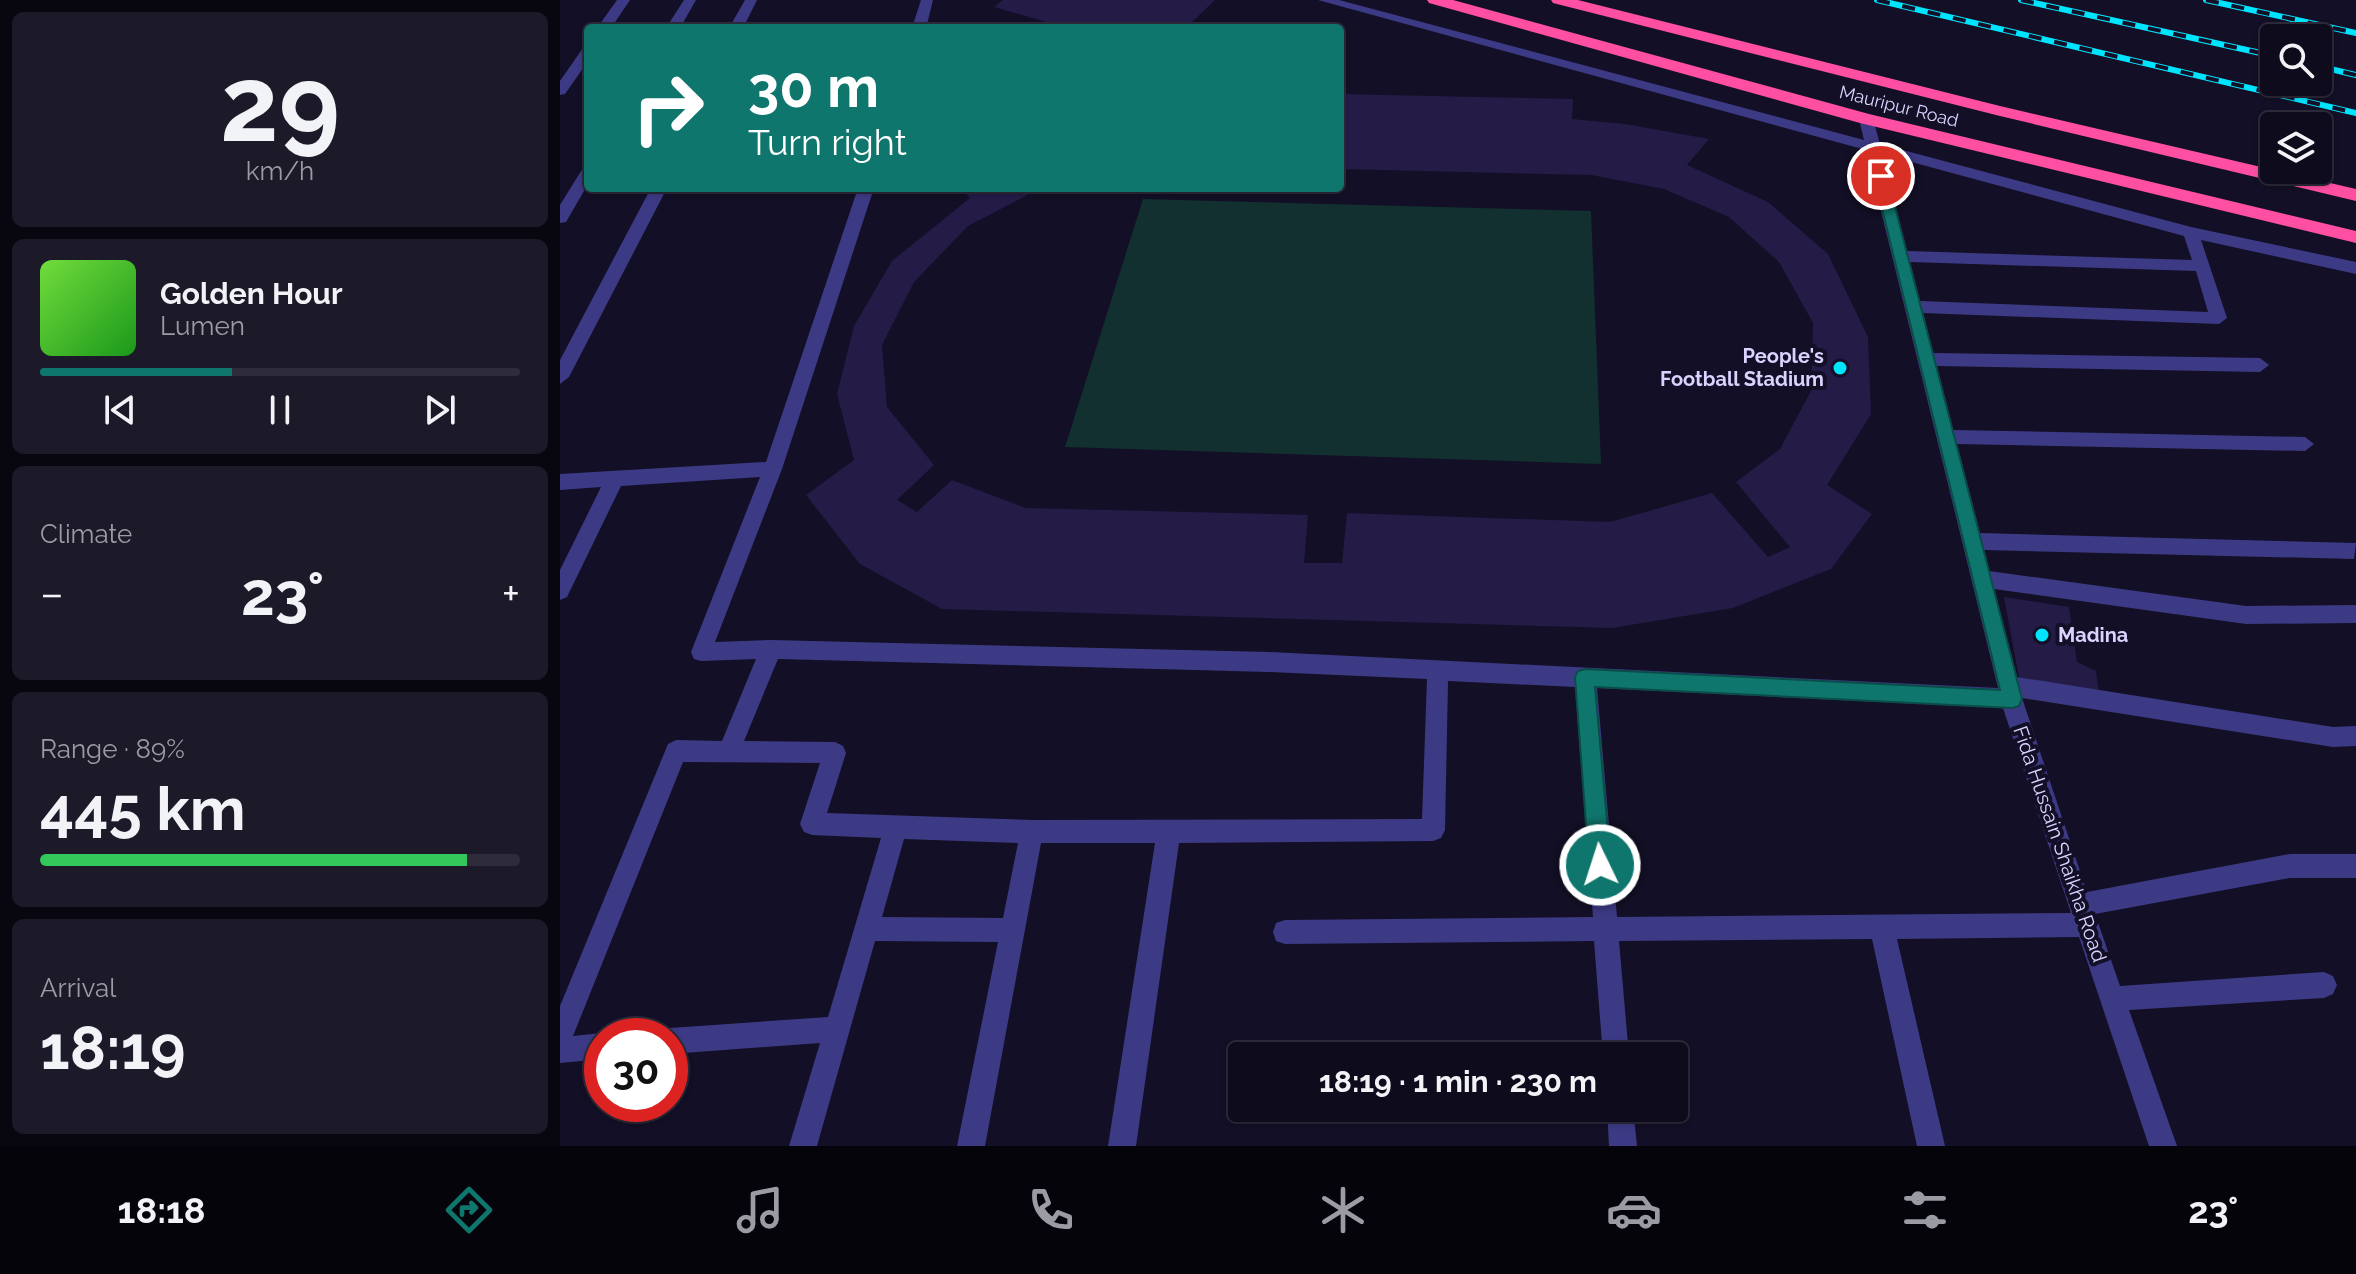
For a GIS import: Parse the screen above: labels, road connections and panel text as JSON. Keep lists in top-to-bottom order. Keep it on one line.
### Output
{"streets":{"highway":["Mauripur Road"],"street":["Fida Hussain Shaikha Road"]},"crossings":[["Mauripur Road","Fida Hussain Shaikha Road"]],"places":["People's Football Stadium","Madina"],"page":{"tile":[["29","km/h"],"Climate",["Range · 89%","445 km"],["Arrival","18:19"]],"turn":["30 m","Turn right"],"song":["Golden Hour","Lumen"],"heat":["−","23°","+"],"limit":"30","trip":"18:19 · 1 min · 230 m","tabs":["18:18","23°"]}}
